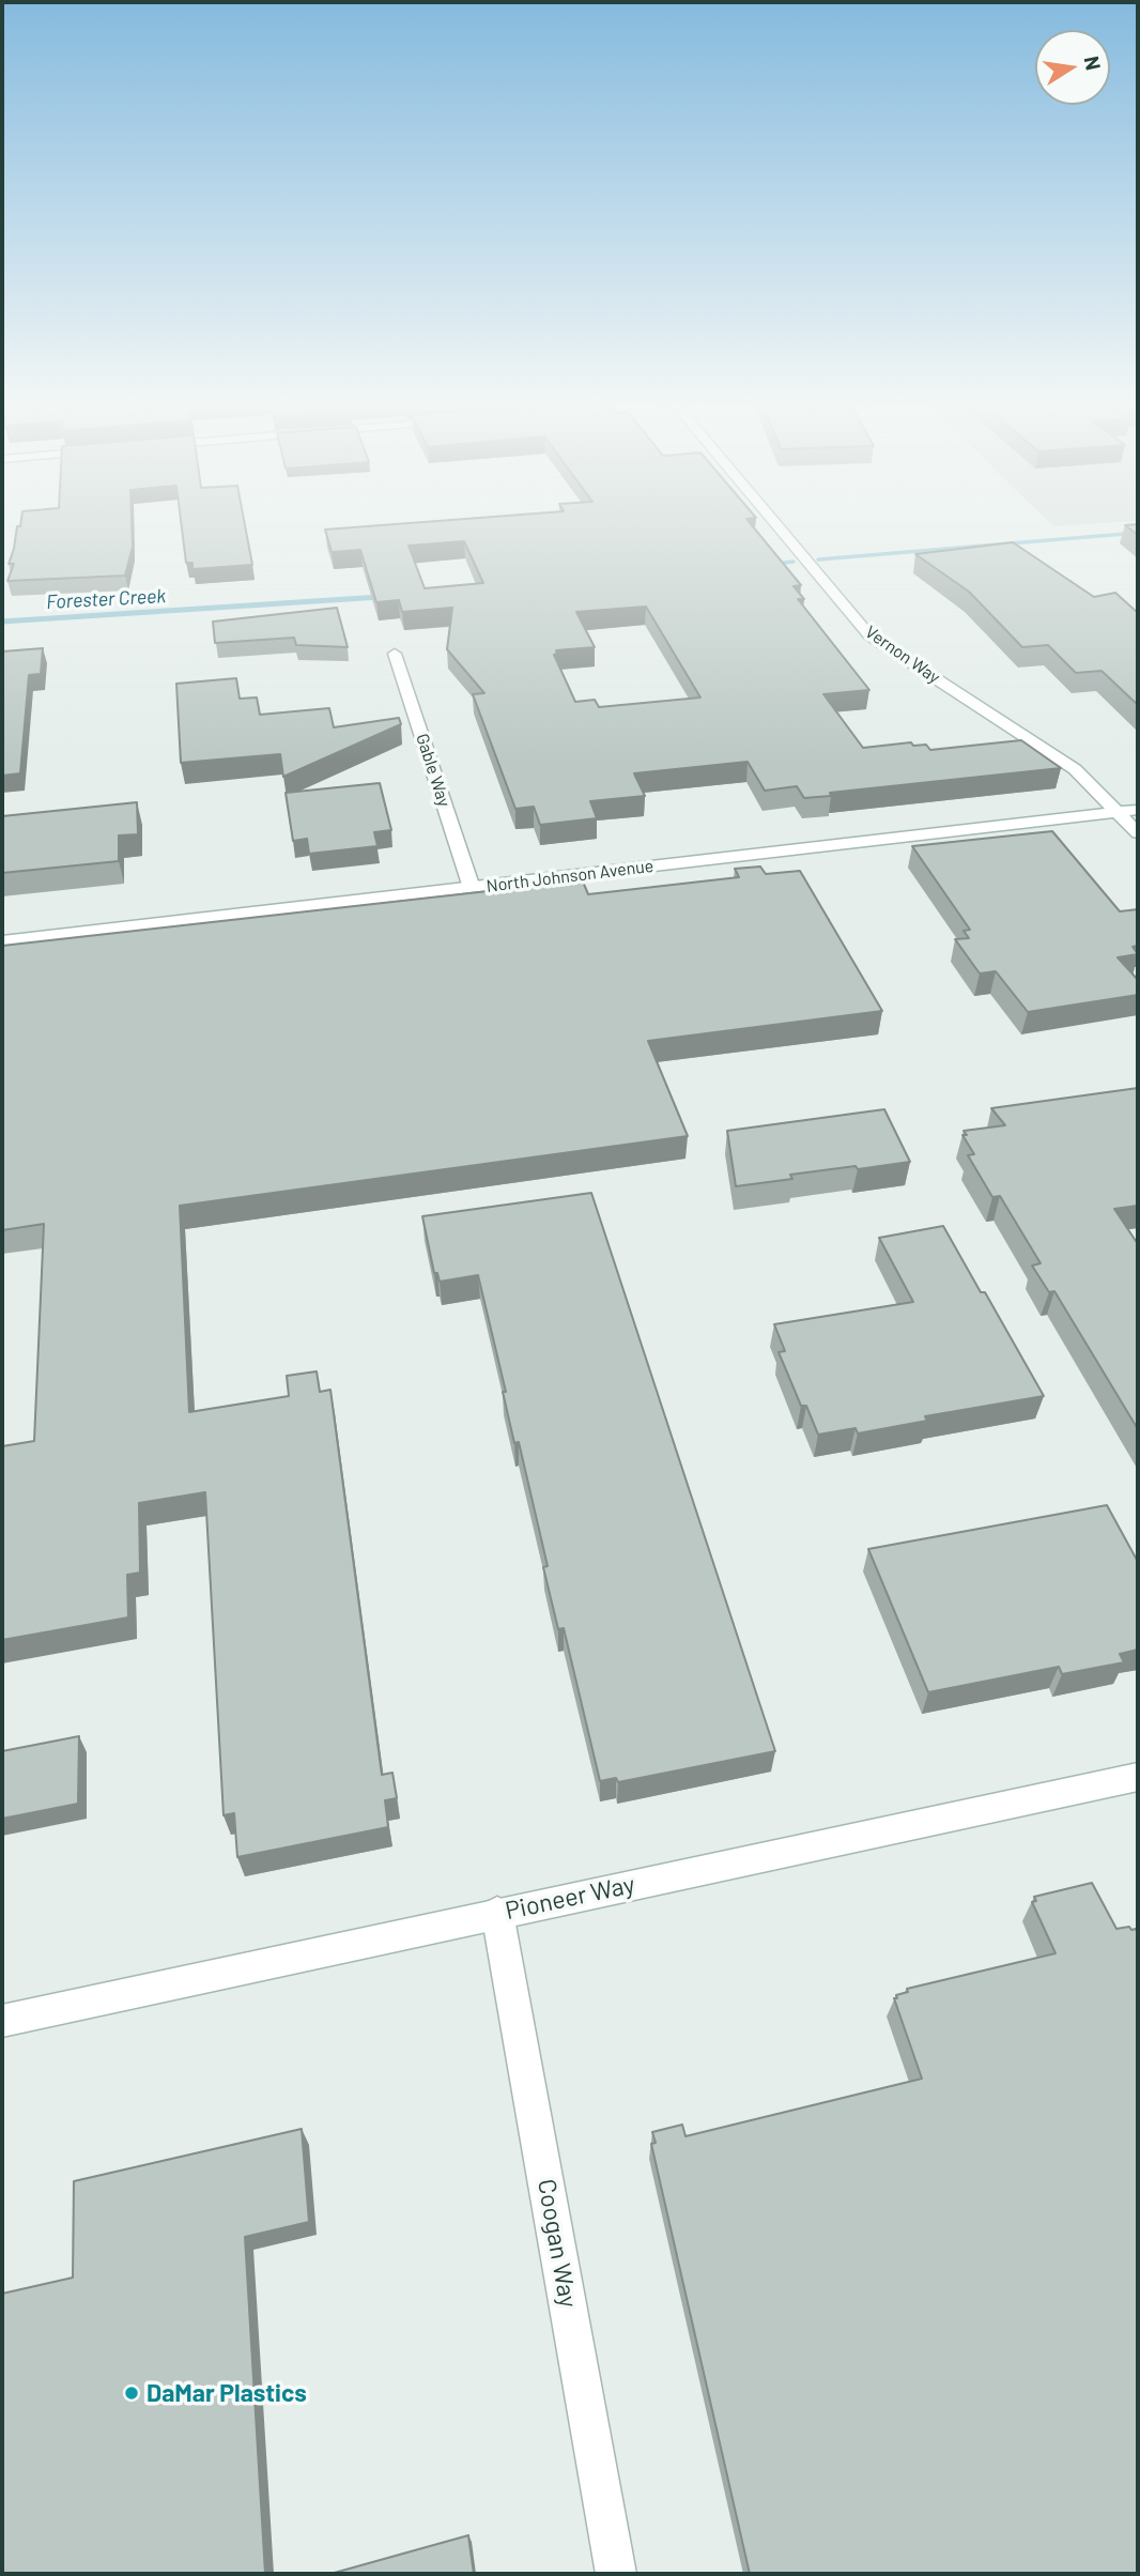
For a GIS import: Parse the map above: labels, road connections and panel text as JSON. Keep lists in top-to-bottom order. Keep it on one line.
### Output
{"streets":{"main road":["Vernon Way","Gable Way","North Johnson Avenue","Pioneer Way","Coogan Way"]},"crossings":[["Vernon Way","North Johnson Avenue"],["Gable Way","North Johnson Avenue"],["Pioneer Way","Coogan Way"]],"water":["Forester Creek"],"places":["DaMar Plastics"],"north":"right"}
